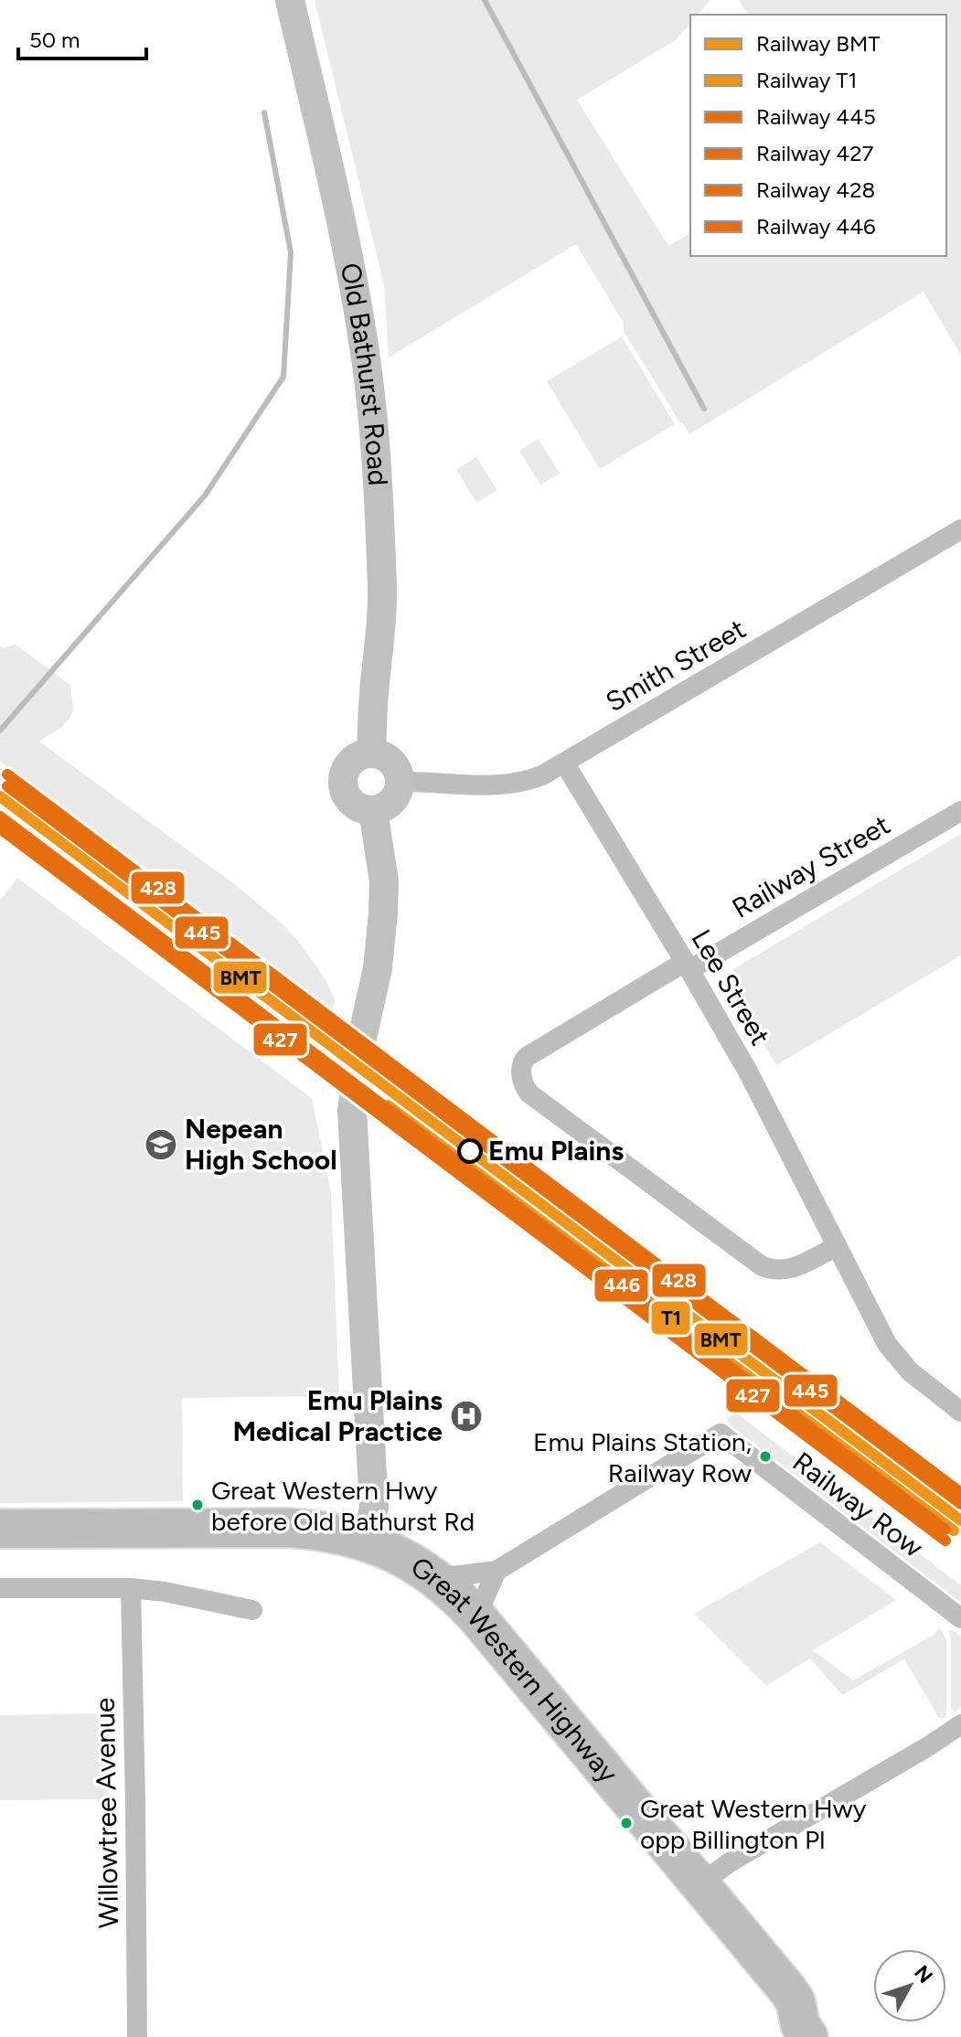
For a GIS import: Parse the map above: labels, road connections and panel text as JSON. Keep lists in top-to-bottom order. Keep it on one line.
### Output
{"streets":{"highway":["Great Western Highway"],"main road":["Old Bathurst Road"],"street":["Smith Street","Railway Street","Lee Street","Railway Row","Willowtree Avenue"]},"crossings":[["Old Bathurst Road","Smith Street"],["Smith Street","Lee Street"],["Railway Street","Lee Street"]],"places":{"school or university":["Nepean High School"],"other":["Emu Plains","Emu Plains Station, Railway Row","Great Western Hwy before Old Bathurst Rd","Great Western Hwy opp Billington Pl"],"hospital":["Emu Plains Medical Practice"]},"lines":["rail line 428","rail line 445","rail line BMT","rail line 446","rail line 427","rail line T1"],"legend":["Railway BMT","Railway T1","Railway 445","Railway 427","Railway 428","Railway 446"],"scale_bar":"50 m","north":"top right"}
